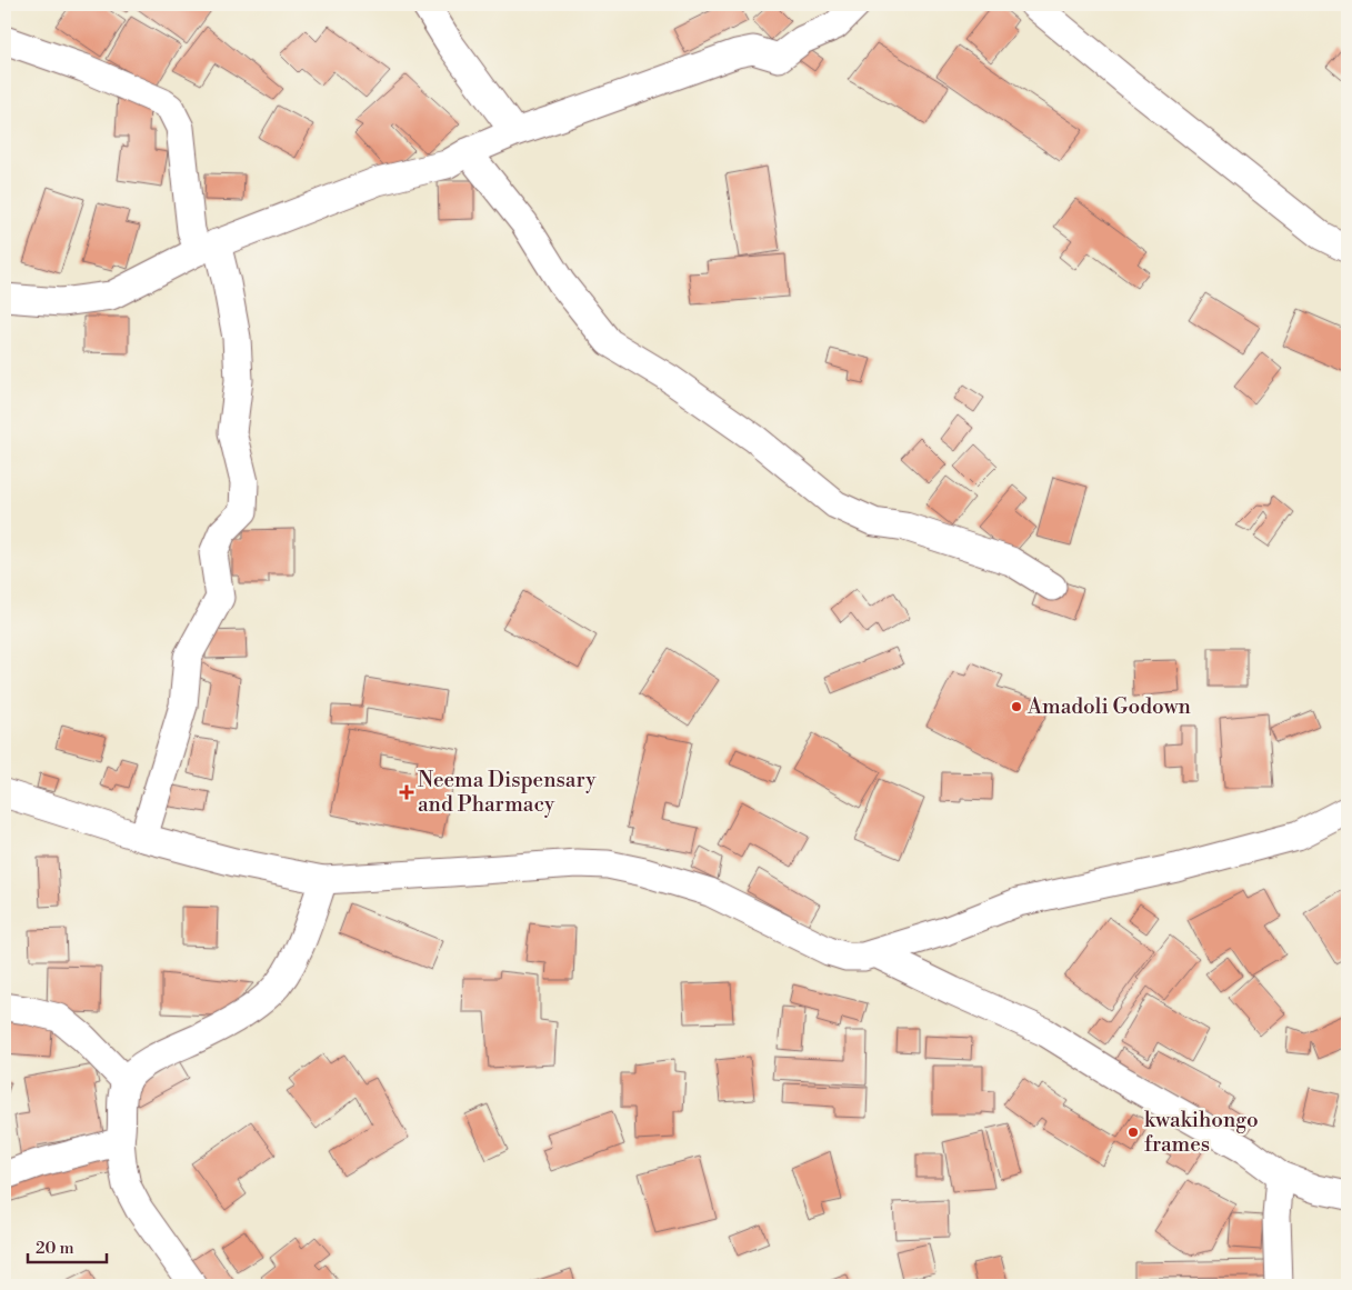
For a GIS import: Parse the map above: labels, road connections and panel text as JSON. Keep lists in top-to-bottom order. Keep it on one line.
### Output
{"places":{"other":["Amadoli Godown","kwakihongo frames"],"health":["Neema Dispensary and Pharmacy"]},"scale_bar":"20 m"}
